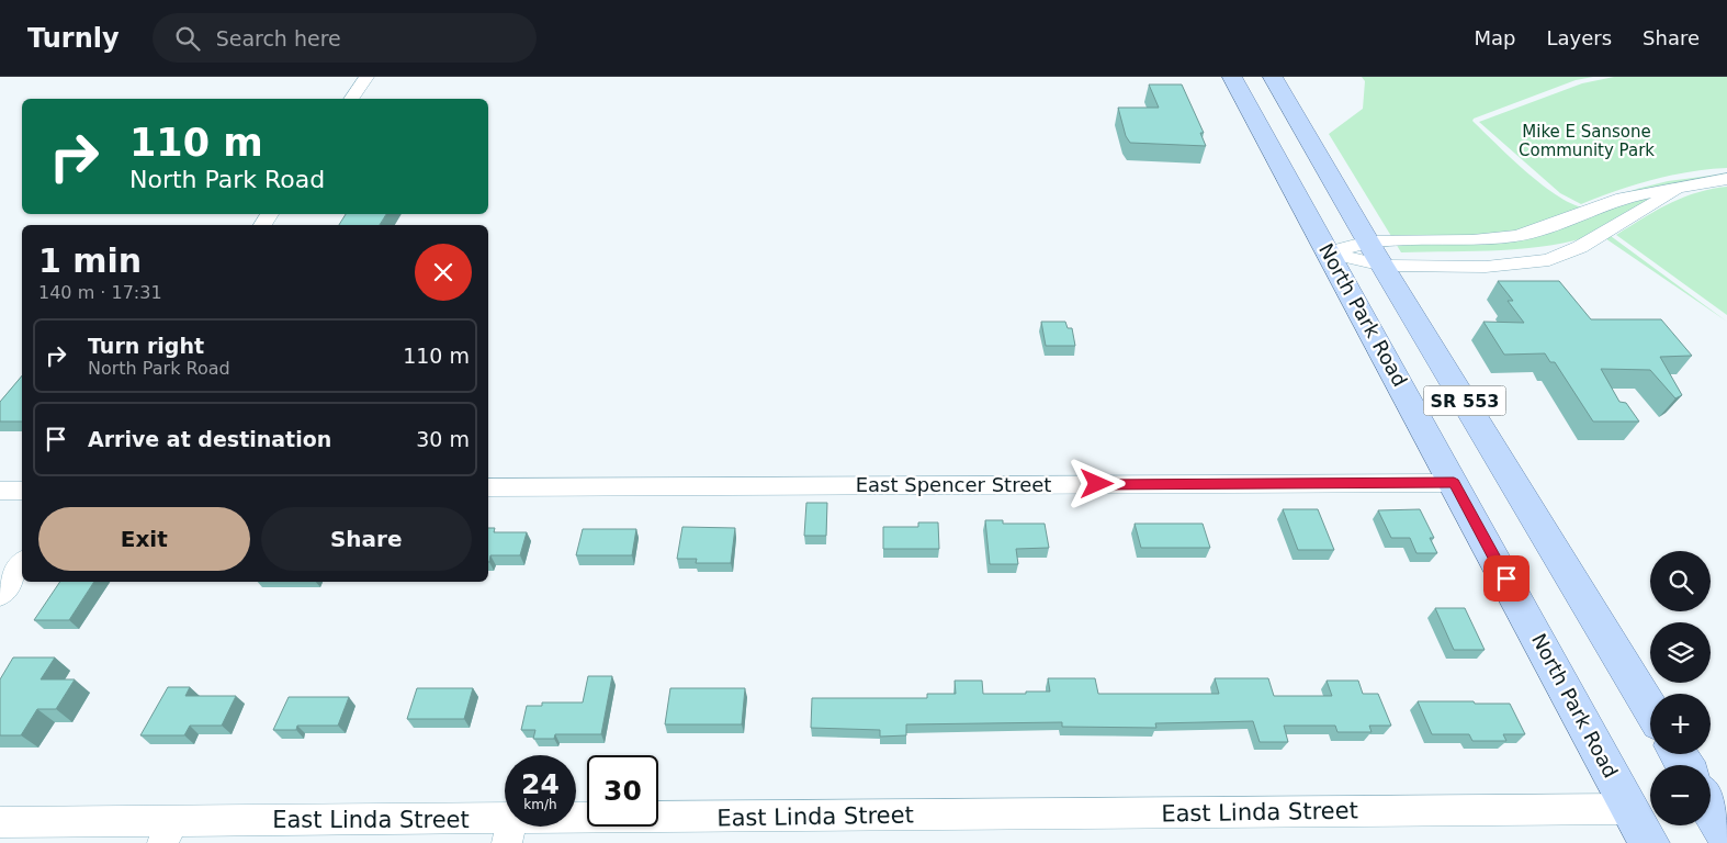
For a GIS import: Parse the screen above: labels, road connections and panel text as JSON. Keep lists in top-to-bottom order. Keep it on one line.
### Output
{"streets":{"main road":["North Park Road","SR 553"],"street":["East Spencer Street","East Linda Street"]},"crossings":[["North Park Road","East Spencer Street"],["North Park Road","East Linda Street"]],"parks":["Mike E Sansone Community Park"],"page":{"header":"Turnly","search":"Search here","nav":["Map","Layers","Share"],"turn":["110 m","North Park Road"],"heading":["1 min","140 m · 17:31"],"list":[{"name":"Turn right","note":"North Park Road","value":"110 m"},{"name":"Arrive at destination","value":"30 m"}],"buttons":["Exit","Share"],"map_buttons":["+","−"],"speed":"24 km/h","limit":"30"}}
